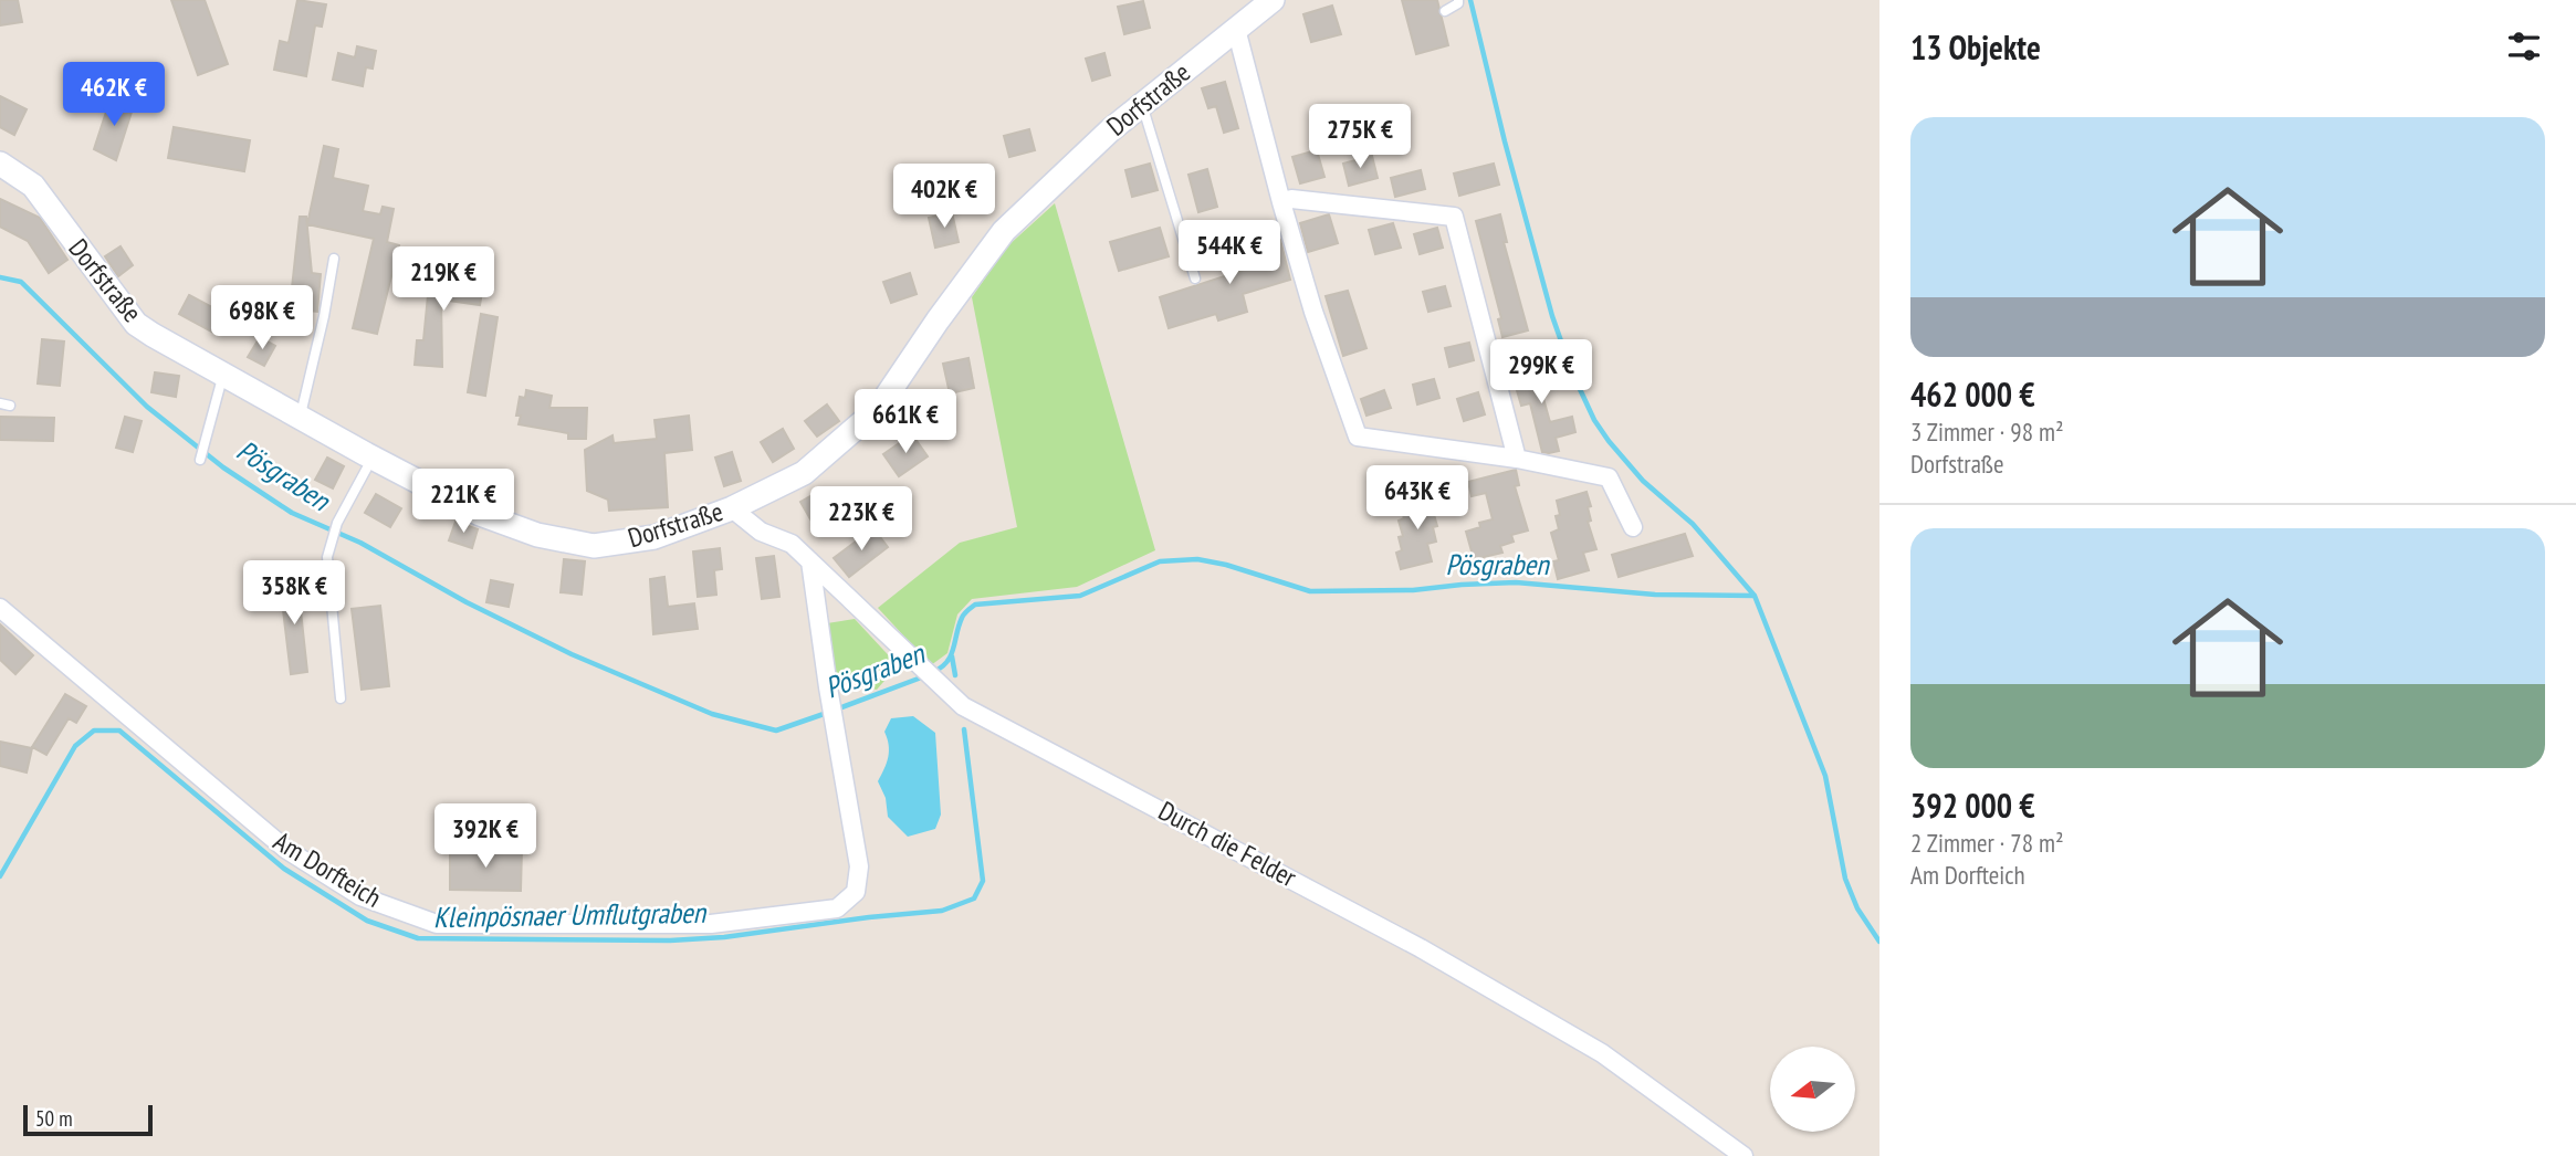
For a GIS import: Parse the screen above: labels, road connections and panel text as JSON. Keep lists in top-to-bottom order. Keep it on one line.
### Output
{"streets":{"street":["Dorfstraße","Durch die Felder","Am Dorfteich"]},"crossings":[["Dorfstraße","Durch die Felder"],["Durch die Felder","Am Dorfteich"]],"water":["Pösgraben","Kleinpösnaer Umflutgraben"],"scale_bar":"50 m","north":"left","page":{"heading":"13 Objekte","price":["462K €","275K €","402K €","544K €","219K €","698K €","299K €","661K €","643K €","221K €","223K €","358K €","392K €"],"list":[{"name":"462 000 €","note":"3 Zimmer · 98 m² · Dorfstraße"},{"name":"392 000 €","note":"2 Zimmer · 78 m² · Am Dorfteich"}],"scale":"50 m"}}
